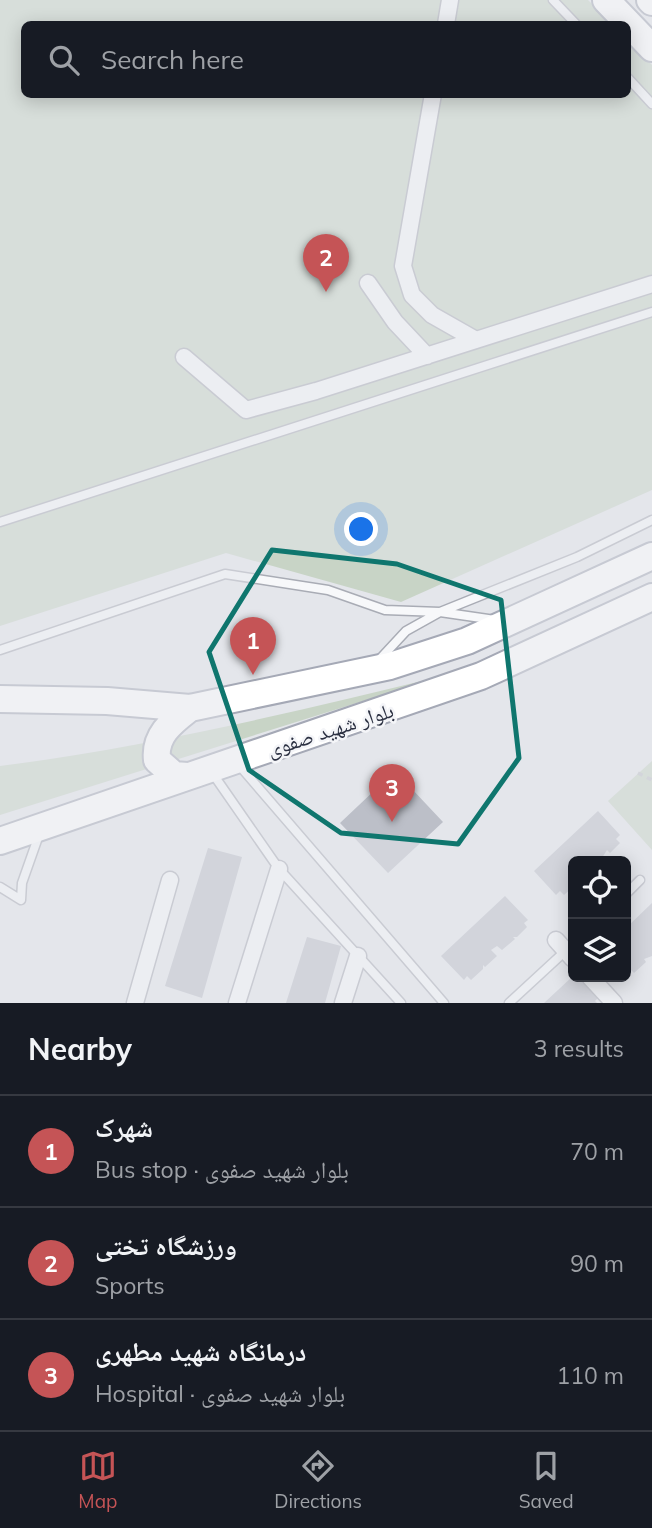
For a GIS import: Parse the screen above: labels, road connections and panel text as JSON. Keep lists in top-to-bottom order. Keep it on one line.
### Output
{"streets":{"main road":["بلوار شهید صفوی"]},"page":{"search":"Search here","pins":["2","1","3"],"heading":["Nearby","3 results"],"list":[{"mark":"1","name":"شهرک","note":"Bus stop · بلوار شهید صفوی","value":"70 m"},{"mark":"2","name":"ورزشگاه تختی","note":"Sports","value":"90 m"},{"mark":"3","name":"درمانگاه شهید مطهری","note":"Hospital · بلوار شهید صفوی","value":"110 m"}],"nav":["Map","Directions","Saved"]}}
